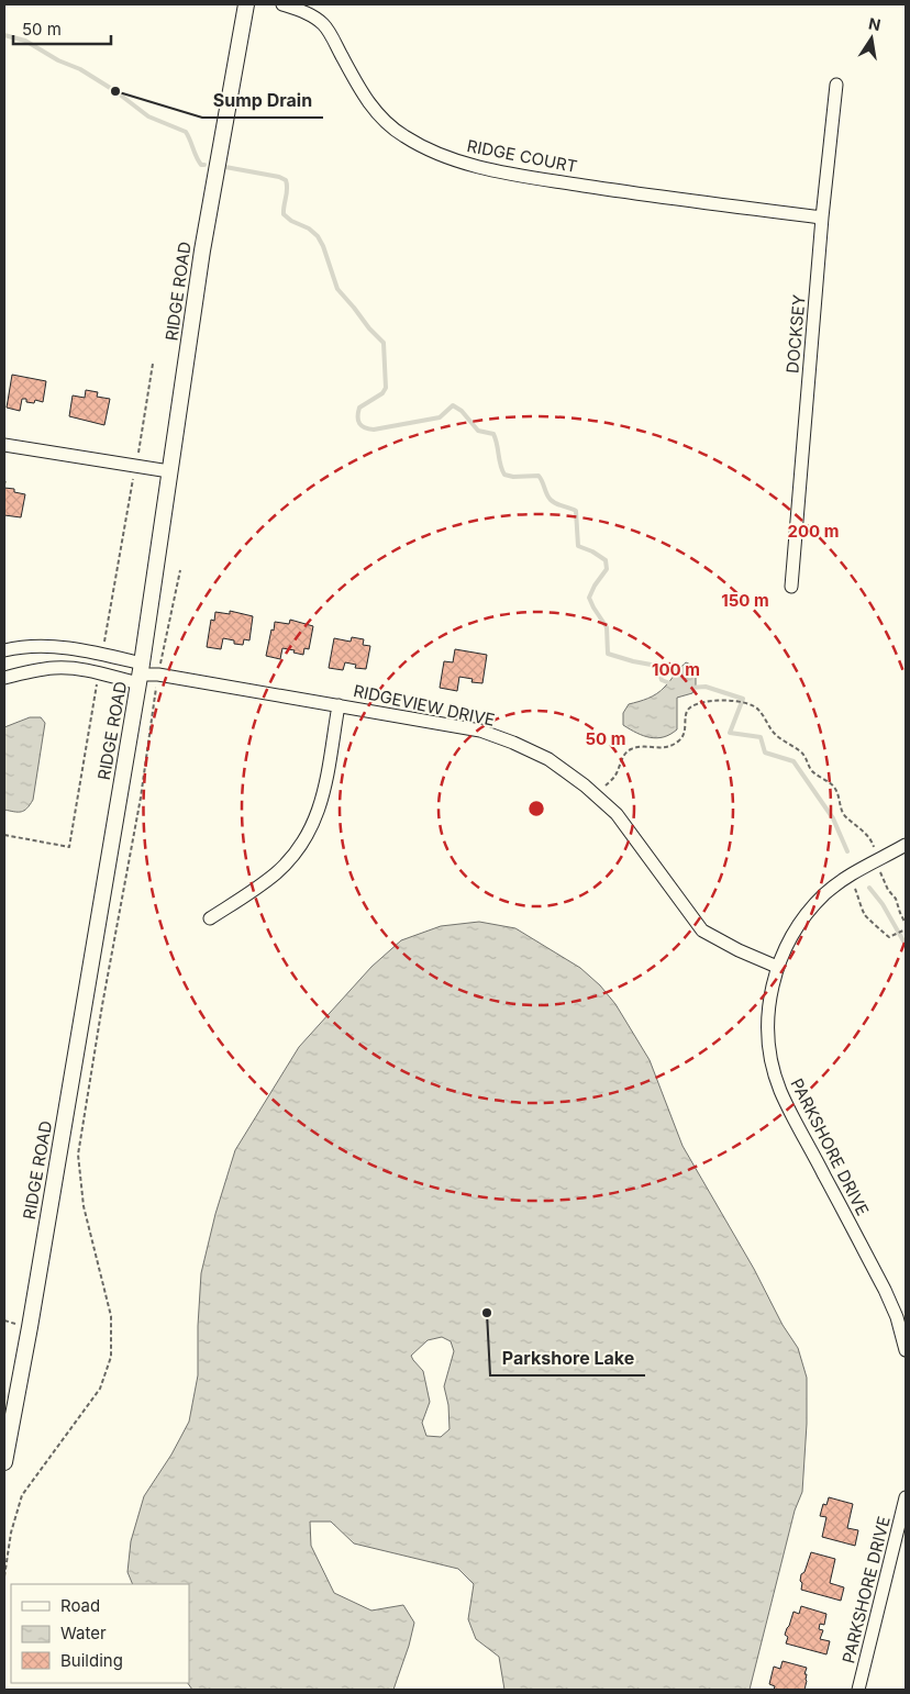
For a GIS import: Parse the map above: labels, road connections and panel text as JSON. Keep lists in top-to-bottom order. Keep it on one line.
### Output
{"streets":{"street":["RIDGE COURT","RIDGE ROAD","DOCKSEY","RIDGEVIEW DRIVE","PARKSHORE DRIVE"]},"crossings":[["RIDGE COURT","DOCKSEY"],["RIDGE ROAD","RIDGEVIEW DRIVE"],["RIDGEVIEW DRIVE","PARKSHORE DRIVE"]],"places":["Sump Drain","Parkshore Lake"],"legend":["Road","Water","Building"],"scale_bar":"50 m","north":"top","rings":["200 m","150 m","100 m","50 m"]}
